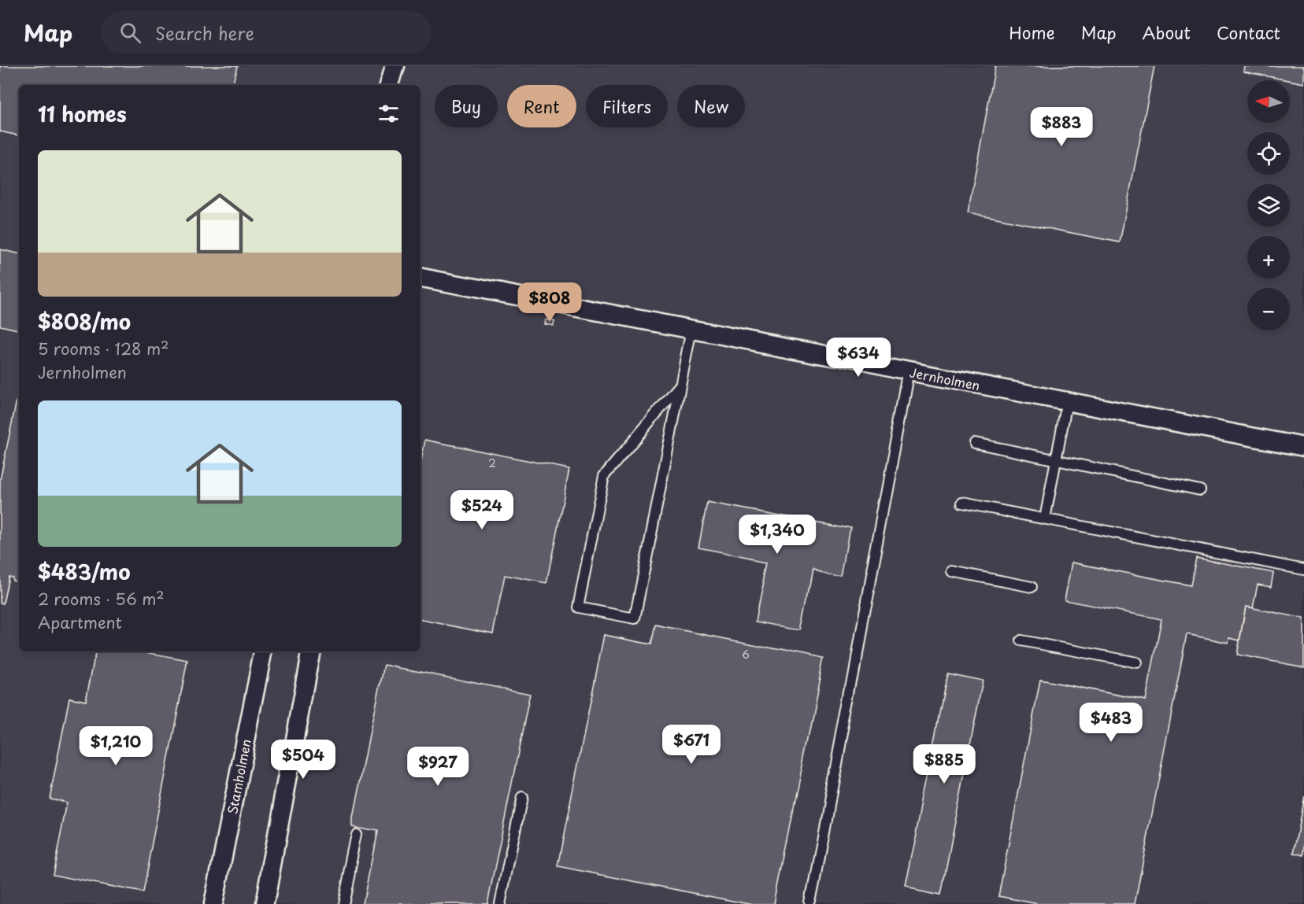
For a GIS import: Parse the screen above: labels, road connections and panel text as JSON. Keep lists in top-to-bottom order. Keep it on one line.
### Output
{"streets":{"street":["Jernholmen","Stamholmen"]},"house_numbers":["2","6"],"north":"left","page":{"header":"Map","search":"Search here","nav":["Home","Map","About","Contact"],"map_buttons":["+","−"],"chip":["Buy","Rent","Filters","New"],"heading":"11 homes","price":["$883","$808","$634","$524","$1,340","$483","$671","$1,210","$504","$885","$927"],"list":[{"name":"$808/mo","note":"5 rooms · 128 m² · Jernholmen"},{"name":"$483/mo","note":"2 rooms · 56 m² · Apartment"}]}}
